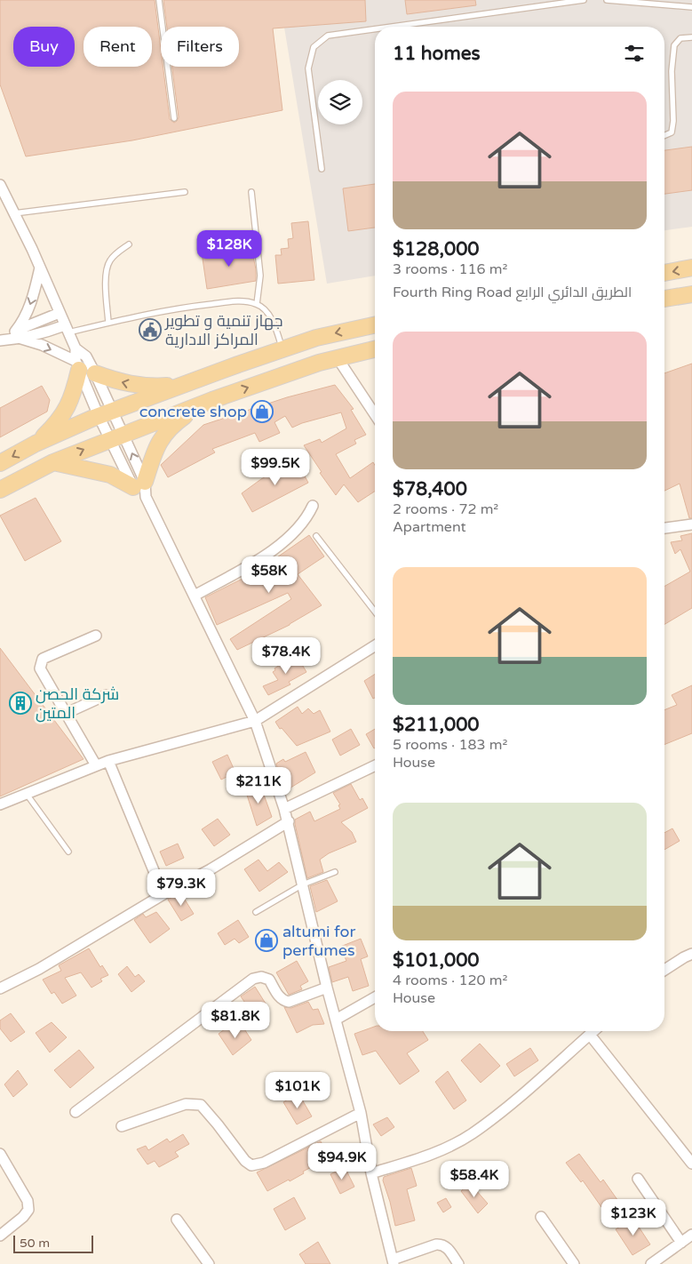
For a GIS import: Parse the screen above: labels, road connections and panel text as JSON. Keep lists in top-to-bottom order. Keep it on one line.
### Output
{"places":{"public building":["جهاز تنمية و تطوير المراكز الادارية"],"shop":["concrete shop","altumi for perfumes"],"building":["شركة الحصن المتين"]},"scale_bar":"50 m","page":{"chip":["Buy","Rent","Filters"],"heading":"11 homes","list":[{"name":"$128,000","note":"3 rooms · 116 m² · Fourth Ring Road الطريق الدائري الرابع"},{"name":"$78,400","note":"2 rooms · 72 m² · Apartment"},{"name":"$211,000","note":"5 rooms · 183 m² · House"},{"name":"$101,000","note":"4 rooms · 120 m² · House"}],"price":["$128K","$99.5K","$58K","$78.4K","$211K","$79.3K","$81.8K","$101K","$94.9K","$58.4K","$123K"],"scale":"50 m"}}
